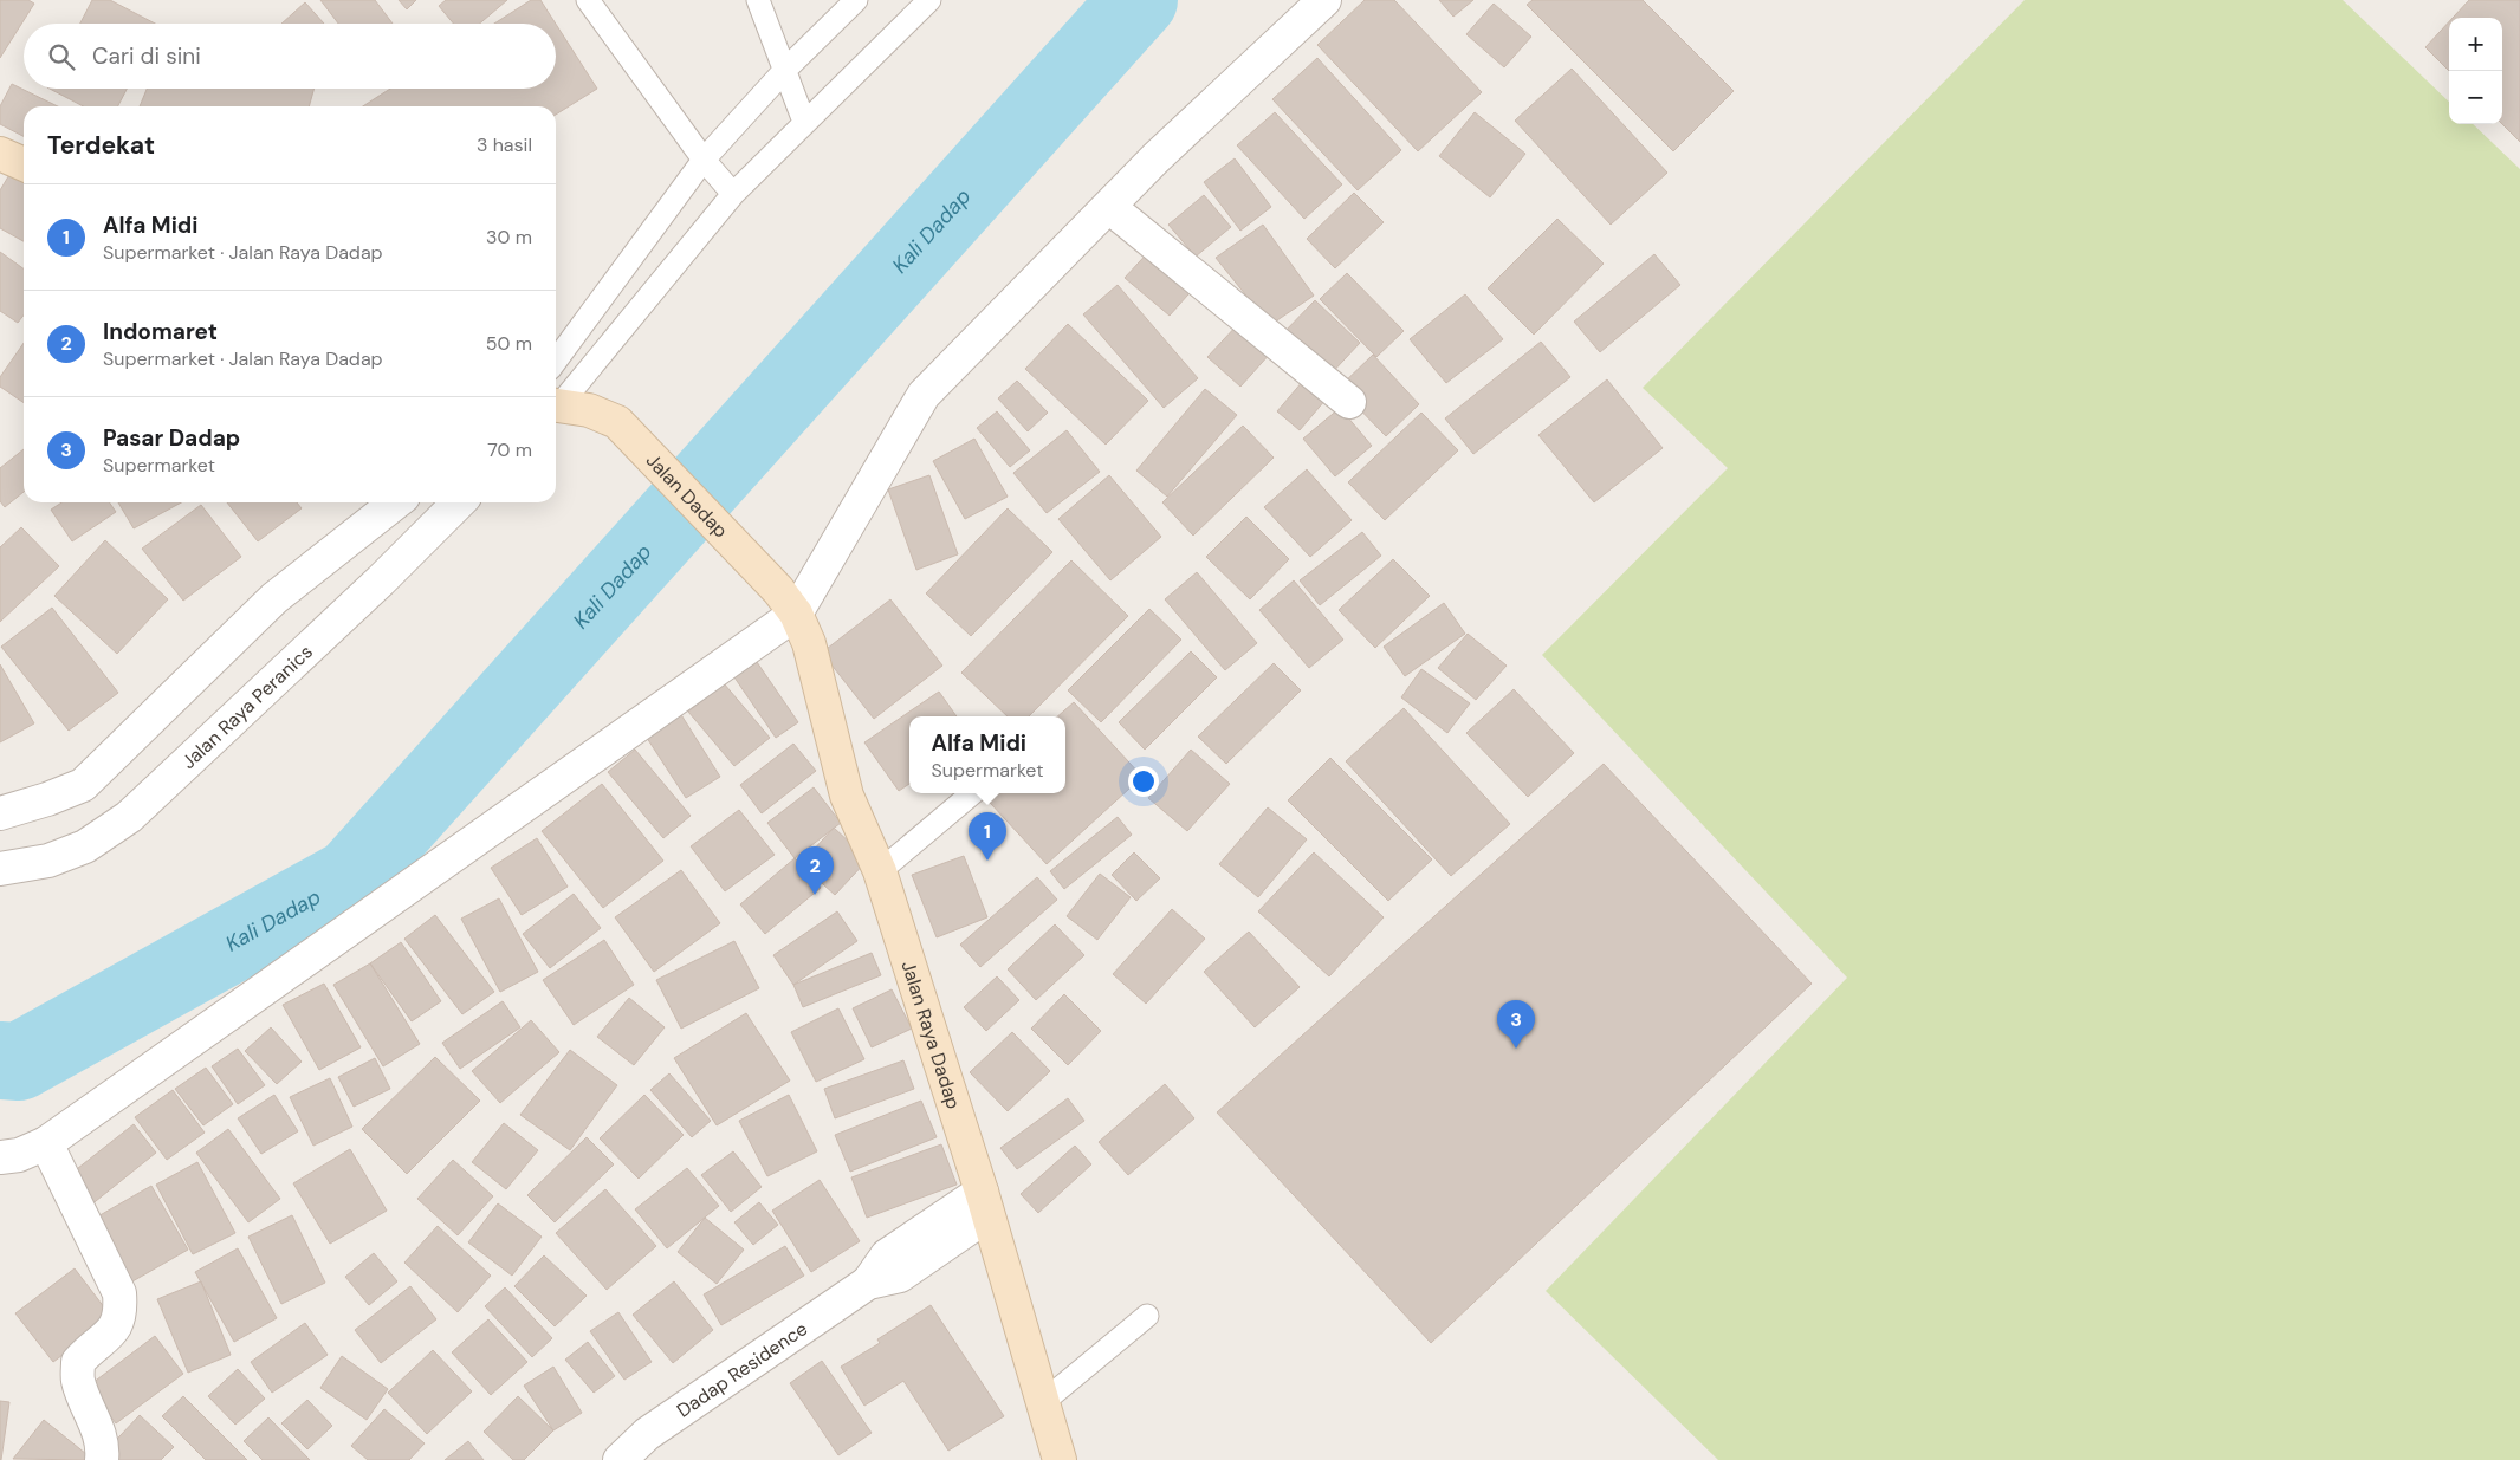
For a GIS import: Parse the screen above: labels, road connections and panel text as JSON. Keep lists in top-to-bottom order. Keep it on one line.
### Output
{"streets":{"main road":["Jalan Dadap","Jalan Raya Dadap"],"street":["Jalan Raya Peranics","Dadap Residence"]},"crossings":[["Jalan Dadap","Jalan Raya Dadap"],["Jalan Raya Dadap","Dadap Residence"]],"water":["Kali Dadap"],"page":{"map_buttons":["+","−"],"search":"Cari di sini","heading":["Terdekat","3 hasil"],"list":[{"mark":"1","name":"Alfa Midi","note":"Supermarket · Jalan Raya Dadap","value":"30 m"},{"mark":"2","name":"Indomaret","note":"Supermarket · Jalan Raya Dadap","value":"50 m"},{"mark":"3","name":"Pasar Dadap","note":"Supermarket","value":"70 m"}],"popup":["Alfa Midi","Supermarket"],"pins":["1","2","3"]}}
